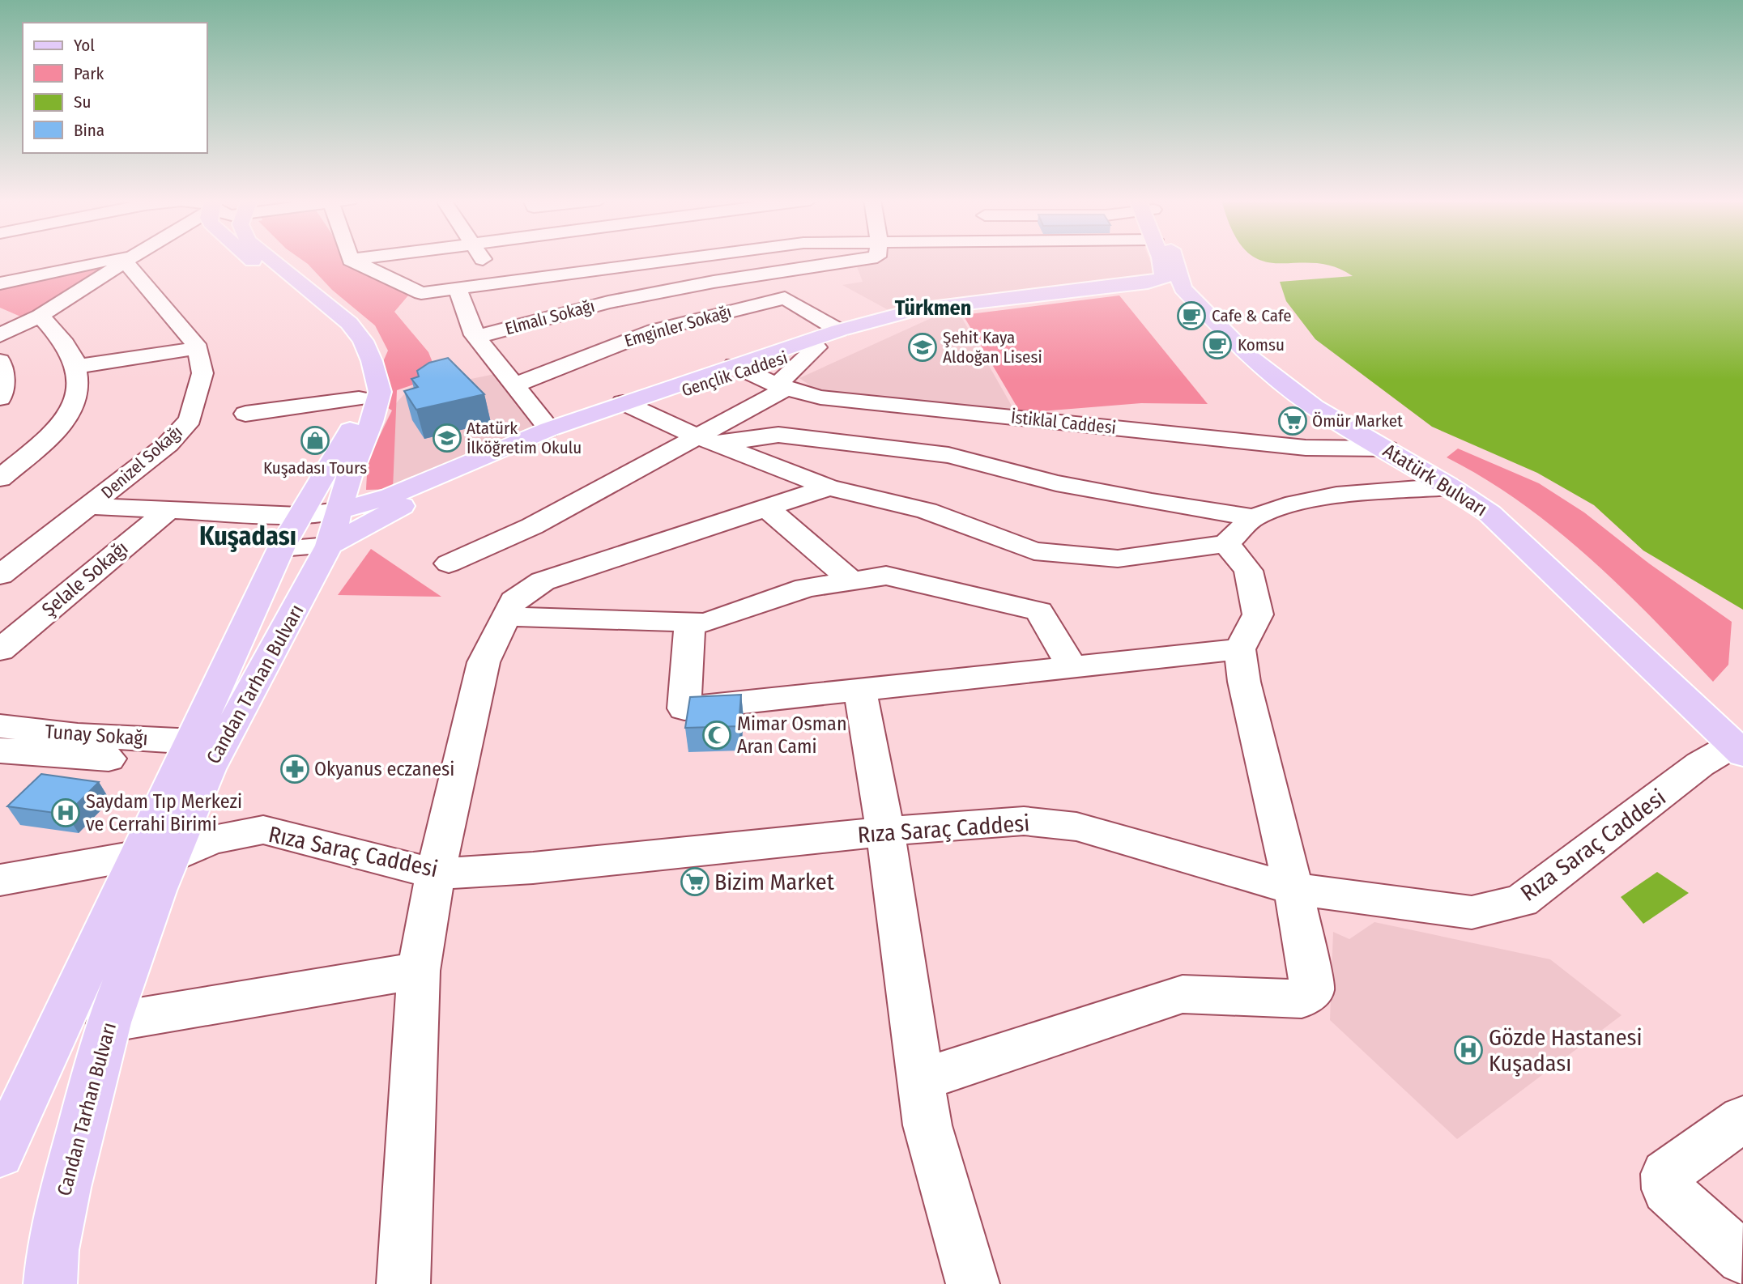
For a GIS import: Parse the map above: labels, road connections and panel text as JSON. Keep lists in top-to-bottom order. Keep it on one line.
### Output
{"streets":{"main road":["Gençlik Caddesi","Atatürk Bulvarı","Candan Tarhan Bulvarı"],"street":["Elmalı Sokağı","Emginler Sokağı","İstiklal Caddesi","Denizel Sokağı","Şelale Sokağı","Tunay Sokağı","Rıza Saraç Caddesi"]},"crossings":[["Gençlik Caddesi","İstiklal Caddesi"],["Gençlik Caddesi","Atatürk Bulvarı"],["Gençlik Caddesi","Candan Tarhan Bulvarı"],["İstiklal Caddesi","Atatürk Bulvarı"],["Atatürk Bulvarı","Rıza Saraç Caddesi"],["Candan Tarhan Bulvarı","Tunay Sokağı"],["Candan Tarhan Bulvarı","Rıza Saraç Caddesi"]],"districts":["Türkmen","Kuşadası"],"places":{"cafe":["Cafe & Cafe","Komsu"],"school or university":["Şehit Kaya Aldoğan Lisesi","Atatürk İlköğretim Okulu"],"supermarket":["Ömür Market","Bizim Market"],"shop":["Kuşadası Tours"],"mosque":["Mimar Osman Aran Cami"],"pharmacy":["Okyanus eczanesi"],"hospital":["Saydam Tıp Merkezi ve Cerrahi Birimi","Gözde Hastanesi Kuşadası"]},"legend":["Yol","Park","Su","Bina"]}
